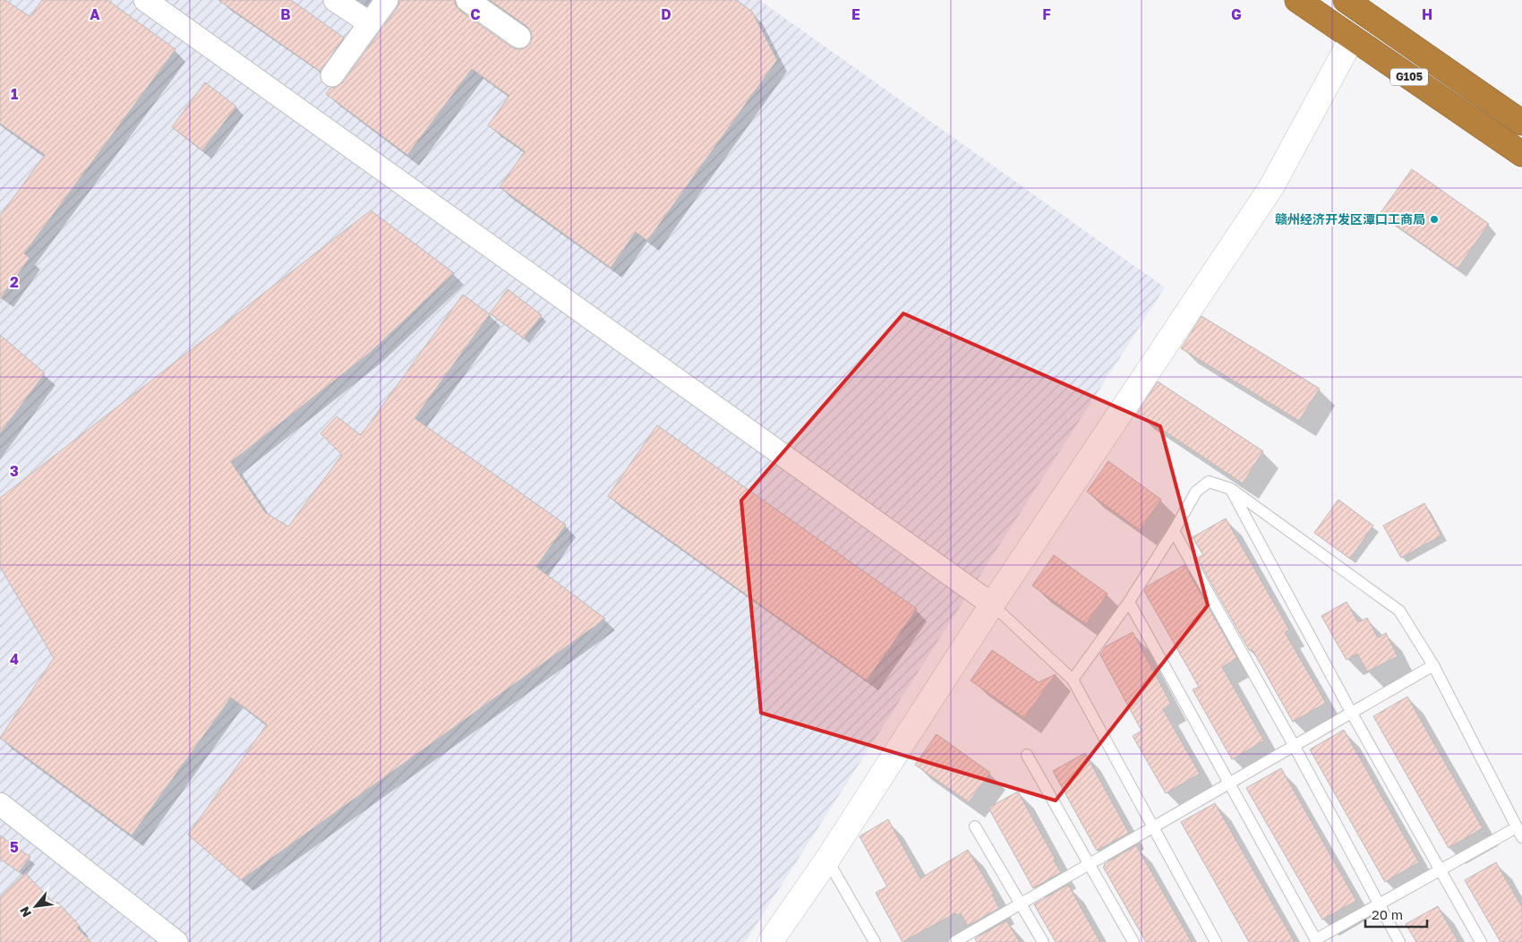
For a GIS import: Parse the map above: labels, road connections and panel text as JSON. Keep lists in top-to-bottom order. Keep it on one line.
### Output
{"streets":{"highway":["G105"]},"places":["赣州经济开发区潭口工商局"],"scale_bar":"20 m","north":"bottom left","grid":{"columns":["A","B","C","D","E","F","G","H"],"rows":["1","2","3","4","5"]}}
